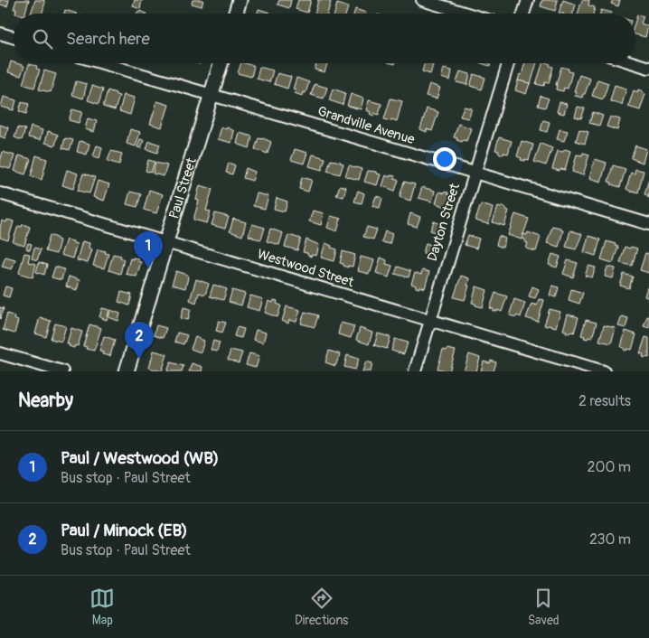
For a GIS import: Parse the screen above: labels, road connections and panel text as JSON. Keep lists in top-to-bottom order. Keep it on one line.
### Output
{"streets":{"street":["Grandville Avenue","Paul Street","Dayton Street","Westwood Street"]},"crossings":[["Grandville Avenue","Paul Street"],["Grandville Avenue","Dayton Street"],["Paul Street","Westwood Street"],["Dayton Street","Westwood Street"]],"page":{"search":"Search here","pins":["1","2"],"heading":["Nearby","2 results"],"list":[{"mark":"1","name":"Paul / Westwood (WB)","note":"Bus stop · Paul Street","value":"200 m"},{"mark":"2","name":"Paul / Minock (EB)","note":"Bus stop · Paul Street","value":"230 m"}],"nav":["Map","Directions","Saved"]}}
